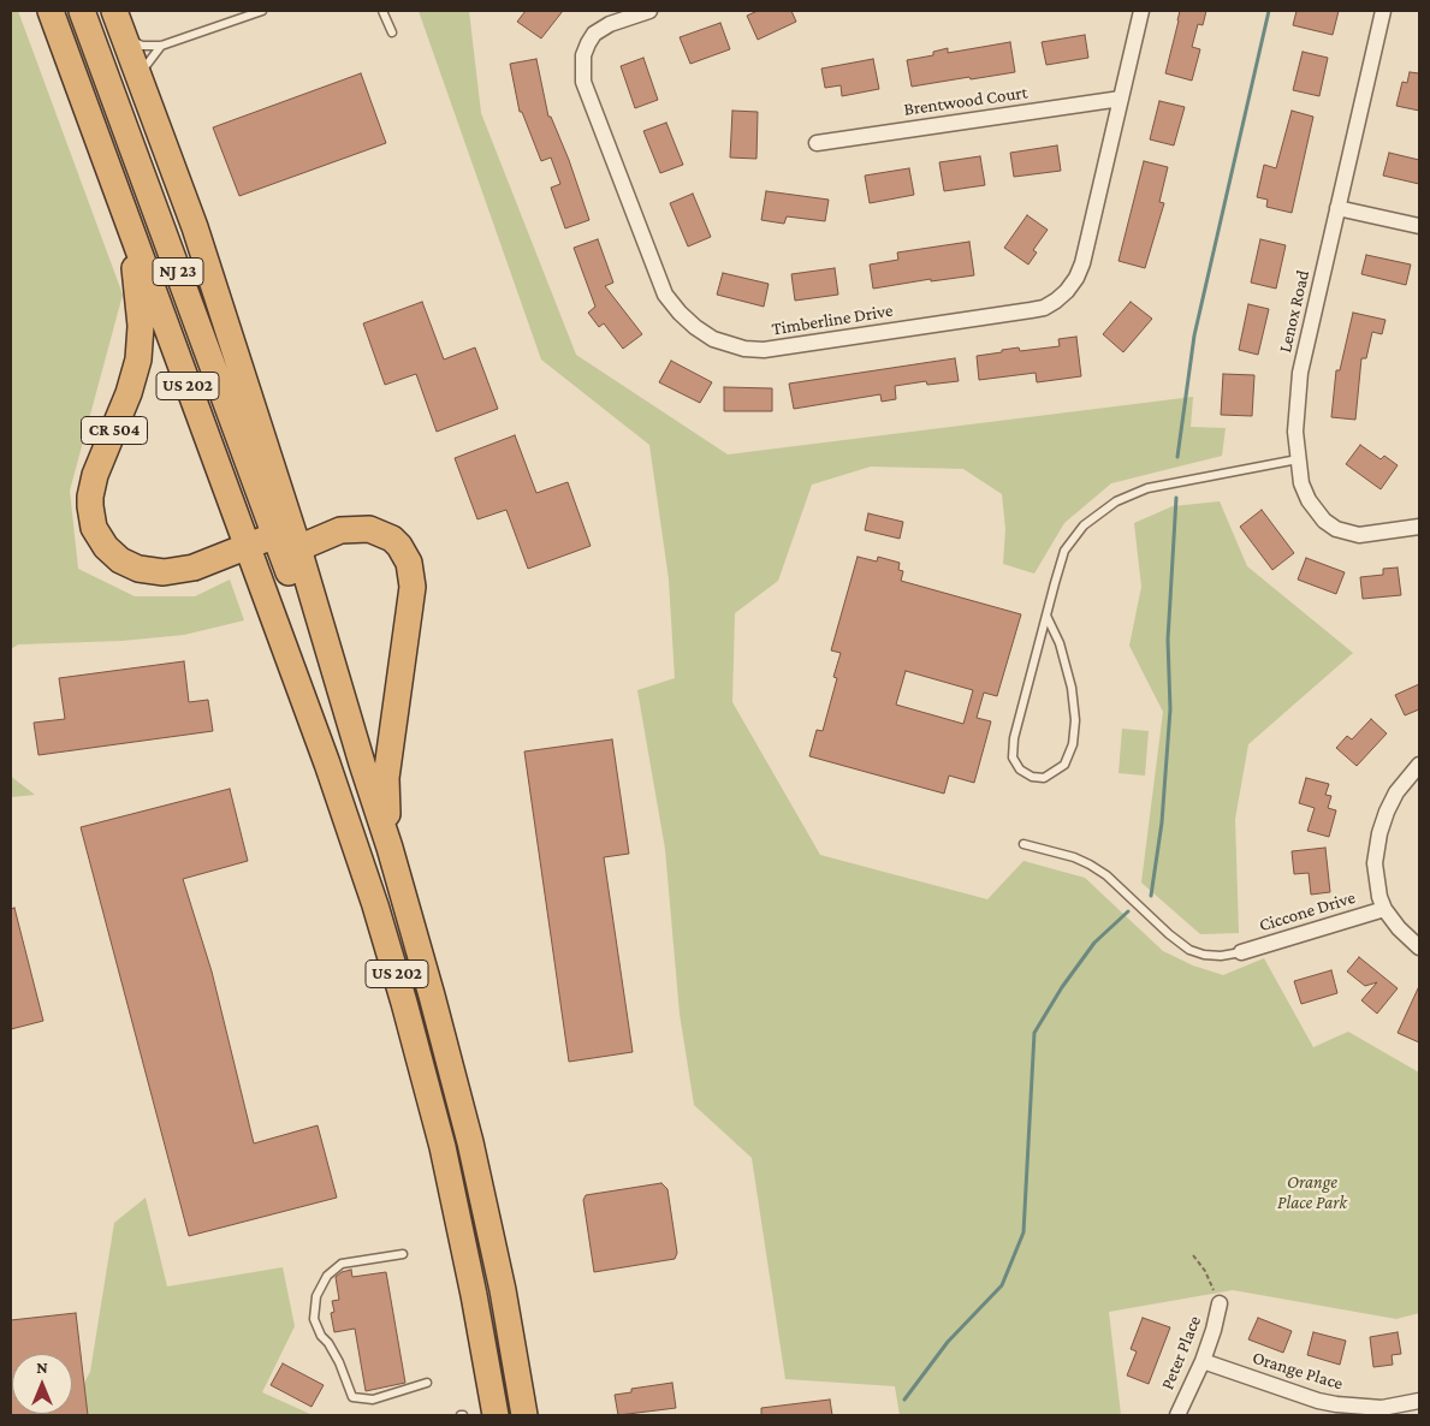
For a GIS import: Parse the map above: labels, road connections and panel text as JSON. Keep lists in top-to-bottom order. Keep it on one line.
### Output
{"streets":{"highway":["NJ 23","US 202","CR 504"],"street":["Brentwood Court","Lenox Road","Timberline Drive","Ciccone Drive","Peter Place","Orange Place"]},"crossings":[["Brentwood Court","Timberline Drive"],["NJ 23","US 202"],["NJ 23","CR 504"],["US 202","CR 504"],["Peter Place","Orange Place"]],"parks":["Orange Place Park"],"north":"top"}
